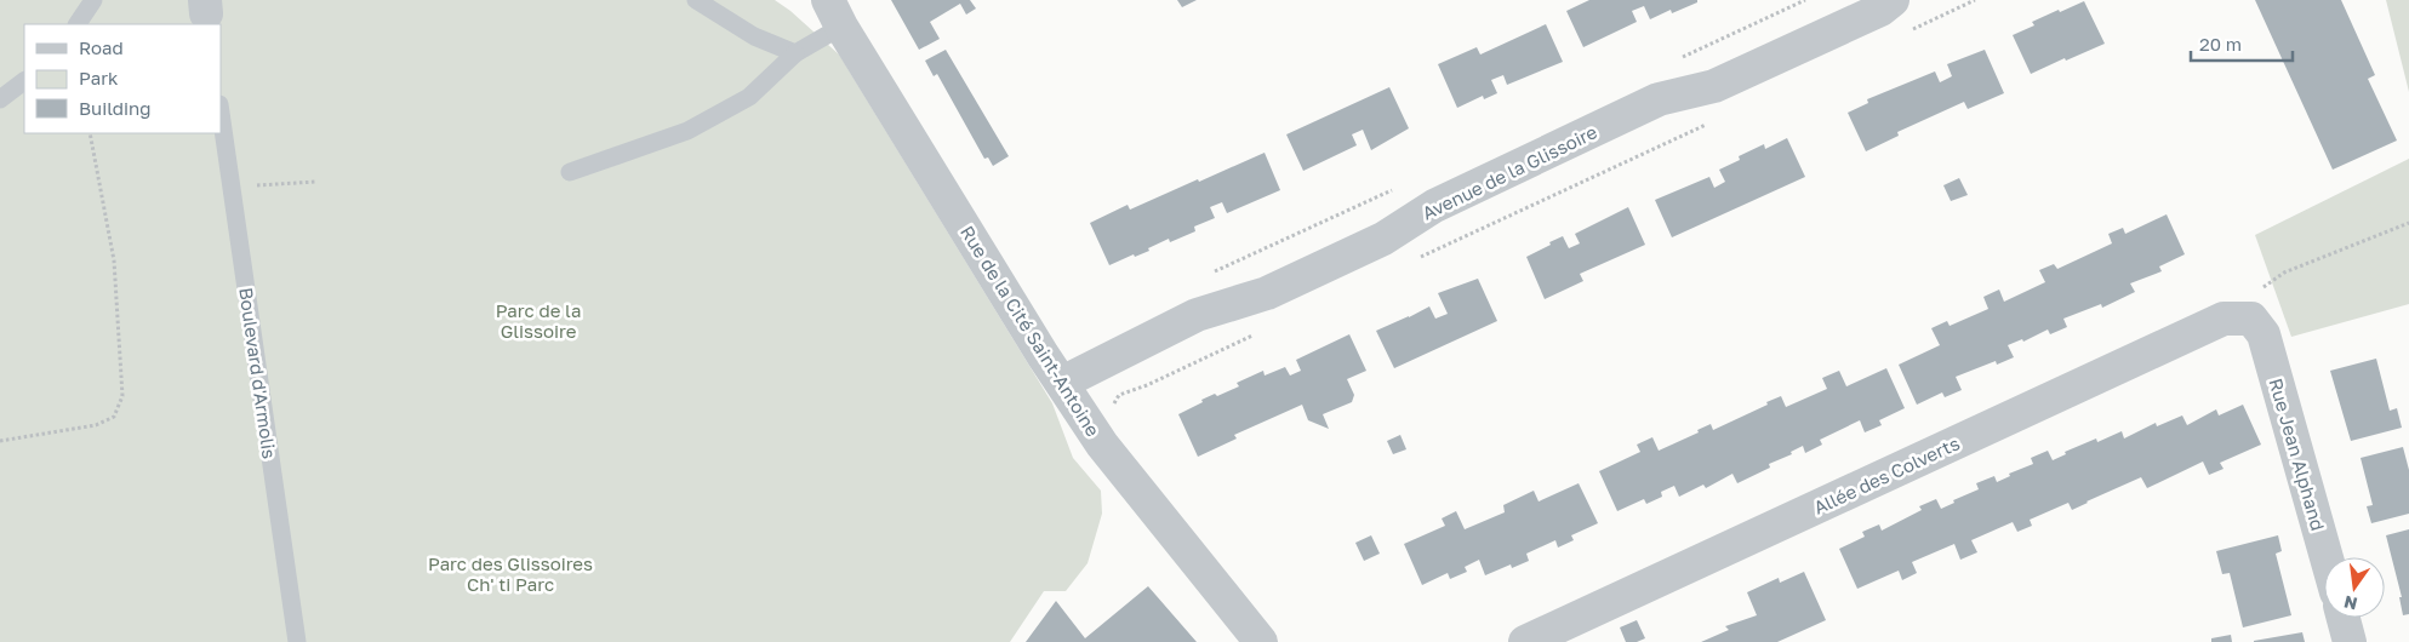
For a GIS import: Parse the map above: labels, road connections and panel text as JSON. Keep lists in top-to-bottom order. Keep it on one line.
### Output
{"streets":{"street":["Avenue de la Glissoire","Rue de la Cité Saint-Antoine","Rue Jean Alphand","Allée des Colverts"],"lane":["Boulevard d'Armolis"]},"crossings":[["Avenue de la Glissoire","Rue de la Cité Saint-Antoine"],["Rue Jean Alphand","Allée des Colverts"]],"parks":["Parc de la Glissoire","Parc des Glissoires Ch' ti Parc"],"legend":["Road","Park","Building"],"scale_bar":"20 m","north":"bottom"}
